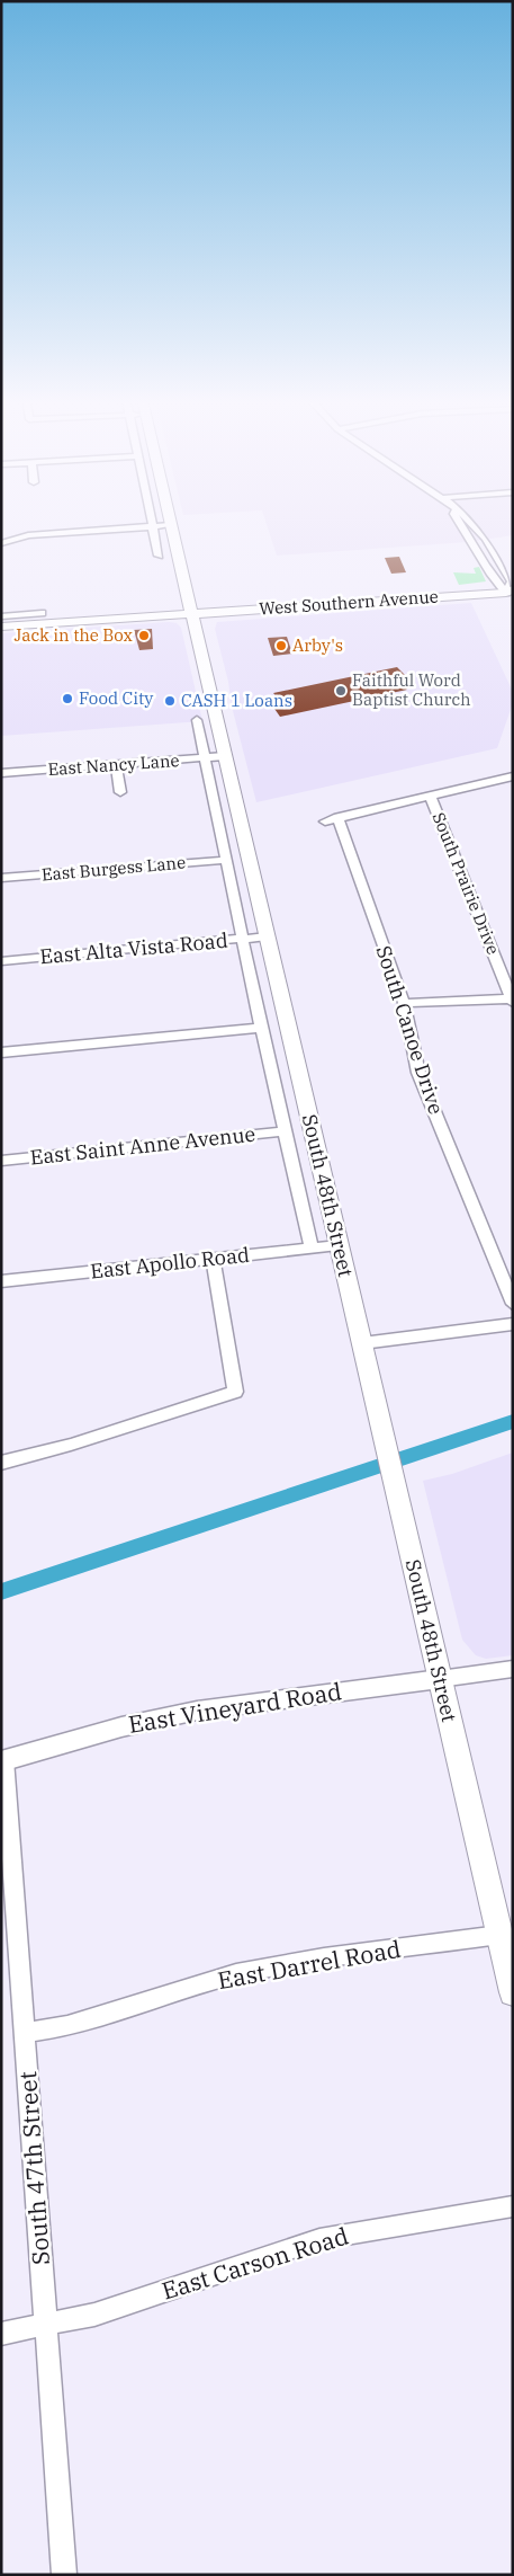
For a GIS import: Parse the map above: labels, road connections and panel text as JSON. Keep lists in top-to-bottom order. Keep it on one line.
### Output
{"streets":{"main road":["West Southern Avenue","South 48th Street"],"street":["East Nancy Lane","East Burgess Lane","South Prairie Drive","East Alta Vista Road","South Canoe Drive","East Saint Anne Avenue","East Apollo Road","East Vineyard Road","East Darrel Road","South 47th Street","East Carson Road"]},"crossings":[["West Southern Avenue","South 48th Street"],["East Nancy Lane","South 48th Street"],["East Burgess Lane","South 48th Street"],["East Alta Vista Road","South 48th Street"],["East Saint Anne Avenue","South 48th Street"],["South 48th Street","East Apollo Road"],["South 48th Street","East Vineyard Road"],["South 48th Street","East Darrel Road"],["East Vineyard Road","South 47th Street"],["East Darrel Road","South 47th Street"],["South 47th Street","East Carson Road"]],"places":["Jack in the Box","Arby's","Faithful Word Baptist Church","Food City","CASH 1 Loans"]}
